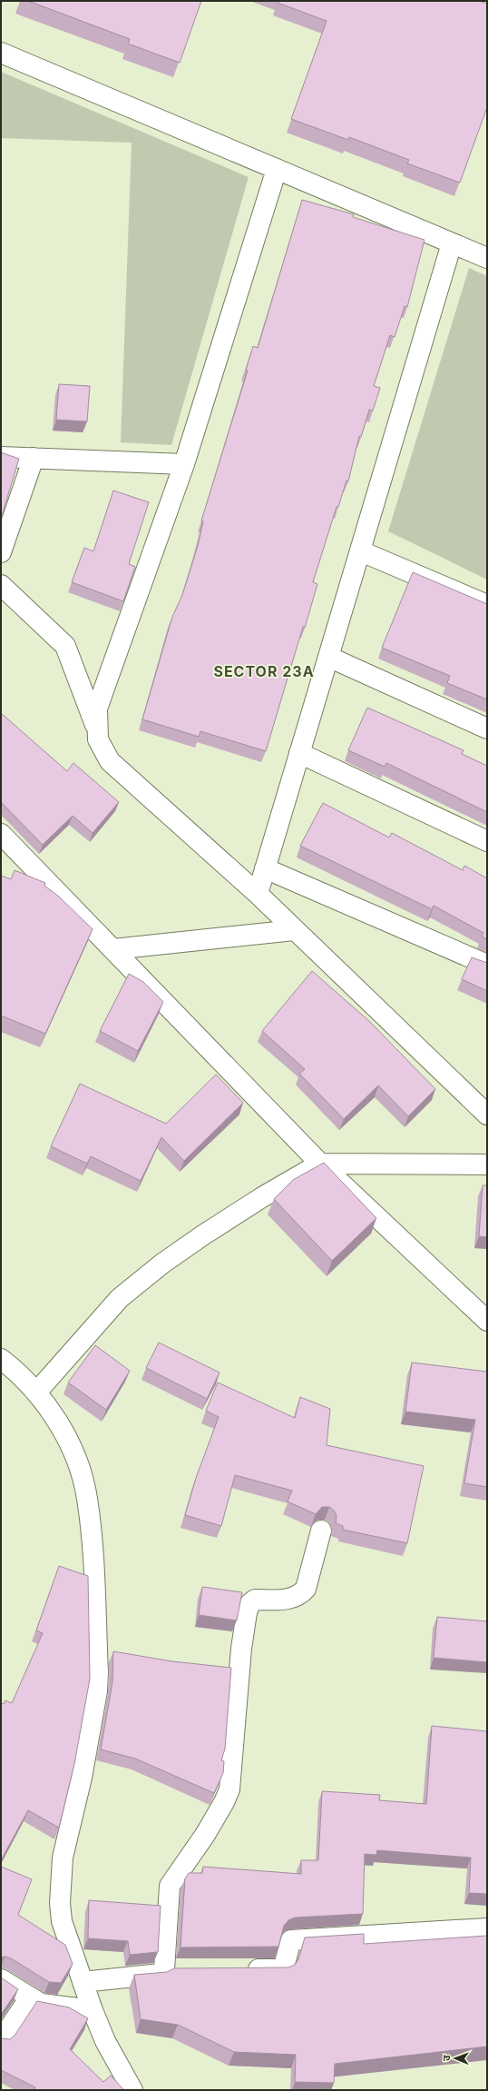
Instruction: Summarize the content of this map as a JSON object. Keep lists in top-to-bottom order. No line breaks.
{"districts":["SECTOR 23A"],"north":"left"}
